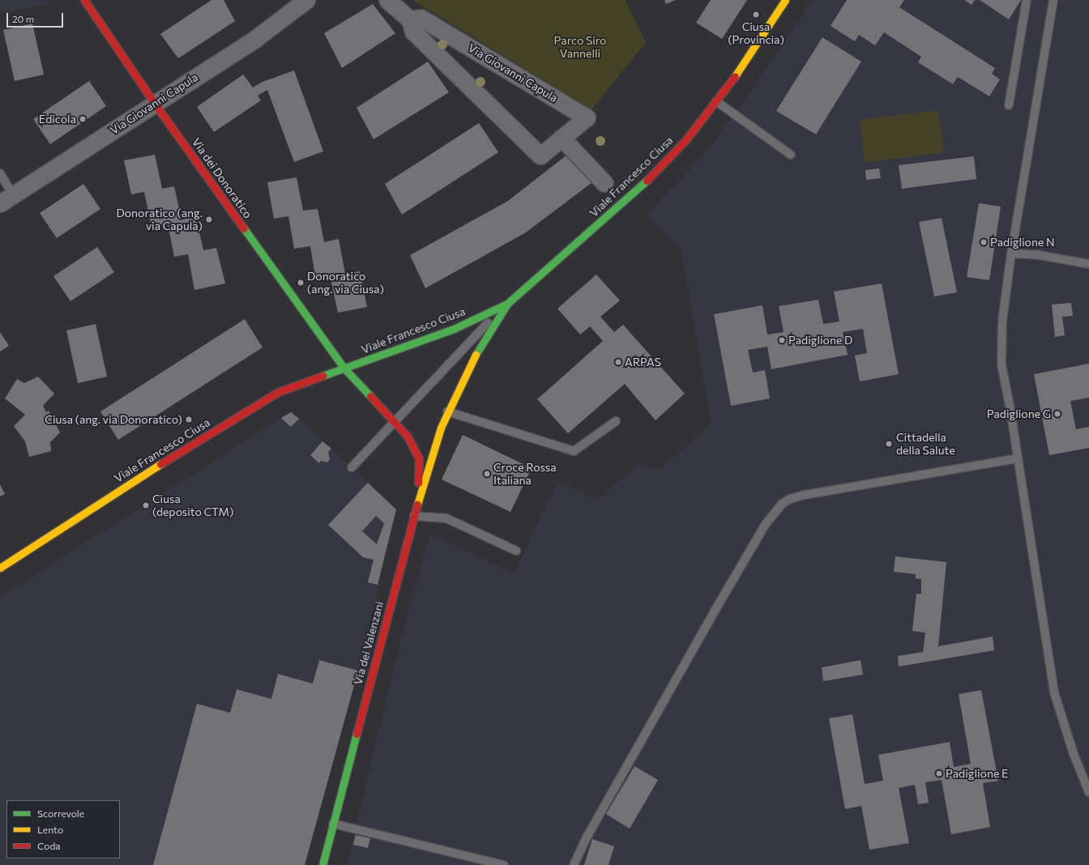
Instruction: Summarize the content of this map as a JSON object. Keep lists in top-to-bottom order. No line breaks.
{"streets":{"street":["Via Giovanni Capula","Viale Francesco Ciusa","Via dei Donoratico","Via dei Valenzani"]},"crossings":[["Via Giovanni Capula","Via dei Donoratico"],["Viale Francesco Ciusa","Via dei Donoratico"],["Viale Francesco Ciusa","Via dei Valenzani"]],"parks":["Parco Siro Vannelli"],"places":["Ciusa (Provincia)","Edicola","Donoratico (ang. via Capula)","Padiglione N","Donoratico (ang. via Ciusa)","Padiglione D","ARPAS","Padiglione G","Ciusa (ang. via Donoratico)","Cittadella della Salute","Croce Rossa Italiana","Ciusa (deposito CTM)","Padiglione E"],"legend":["Scorrevole","Lento","Coda"],"scale_bar":"20 m"}
